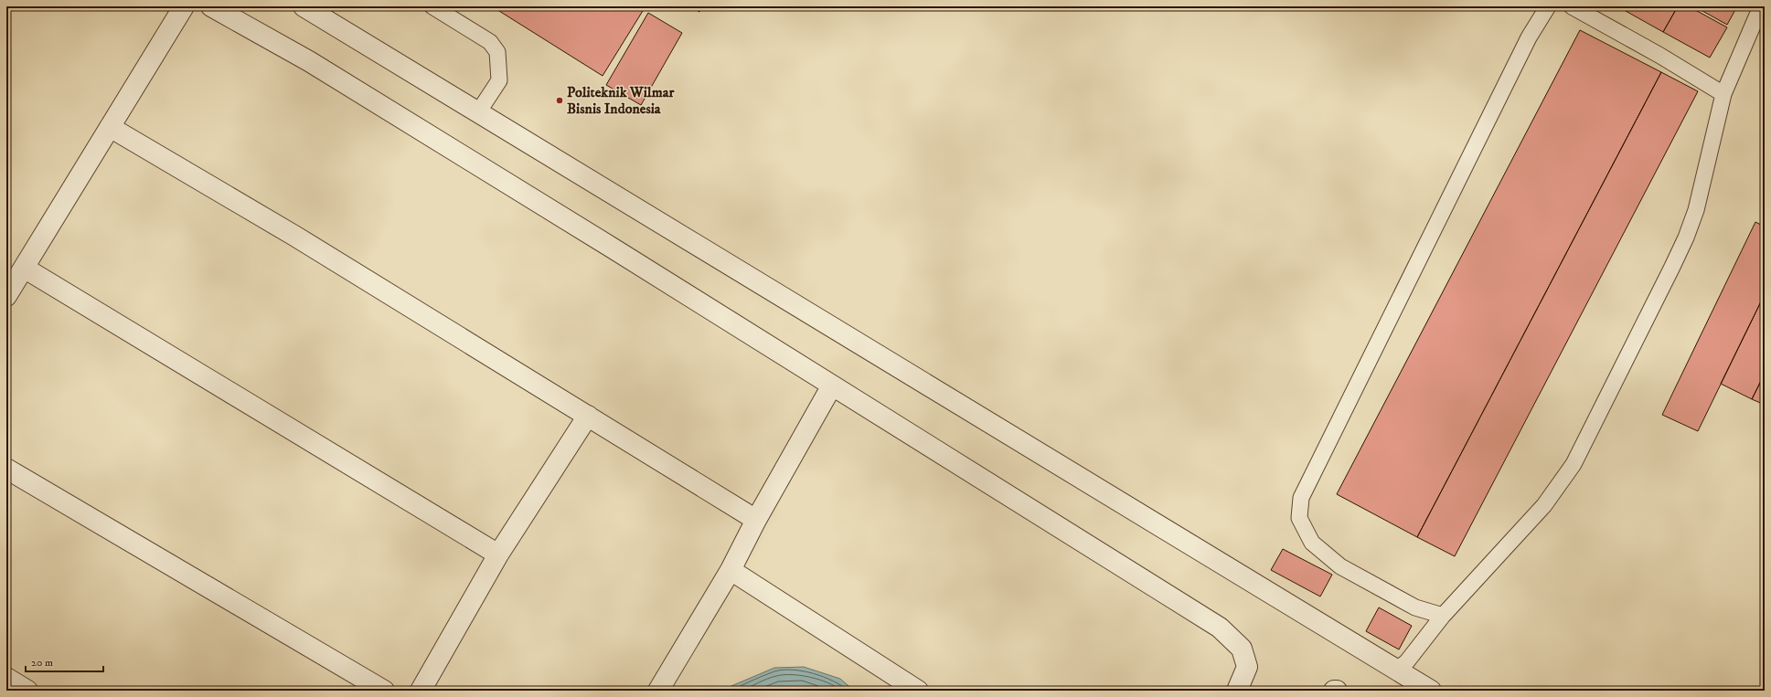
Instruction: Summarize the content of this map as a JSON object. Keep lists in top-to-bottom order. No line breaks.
{"places":["Politeknik Wilmar Bisnis Indonesia"],"scale_bar":"20 m"}
